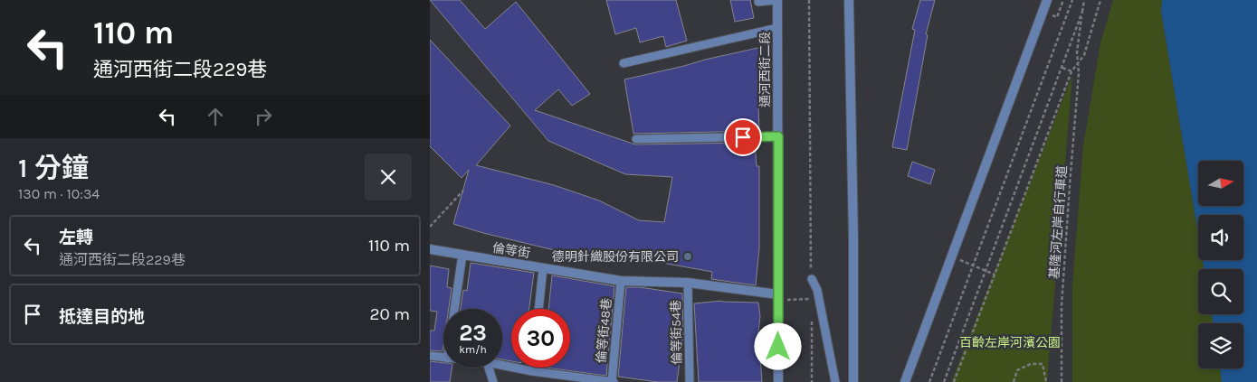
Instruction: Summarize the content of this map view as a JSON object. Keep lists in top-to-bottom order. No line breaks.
{"streets":{"street":["通河西街二段","倫等街"],"lane":["倫等街48巷","倫等街54巷"],"path":["基隆河左岸自行車道"]},"crossings":[["通河西街二段","倫等街"],["倫等街","倫等街48巷"],["倫等街","倫等街54巷"]],"parks":["百齡左岸河濱公園"],"places":["德明針織股份有限公司"],"north":"right","page":{"turn":["110 m","通河西街二段229巷"],"heading":["1 分鐘","130 m · 10:34"],"list":[{"name":"左轉","note":"通河西街二段229巷","value":"110 m"},{"name":"抵達目的地","value":"20 m"}],"speed":"23 km/h","limit":"30"}}
